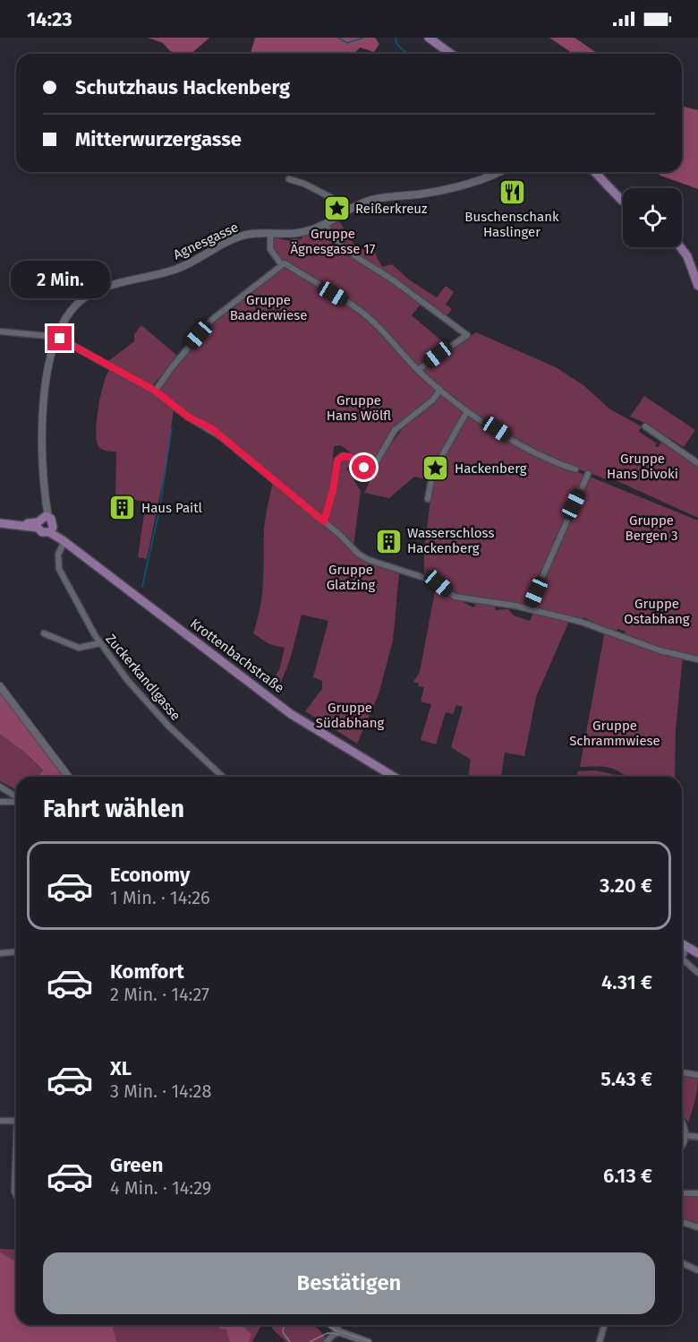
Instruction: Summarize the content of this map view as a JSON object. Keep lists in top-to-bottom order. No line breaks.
{"streets":{"main road":["Krottenbachstraße"],"street":["Agnesgasse","Zuckerkandlgasse"]},"crossings":[["Agnesgasse","Krottenbachstraße"],["Krottenbachstraße","Zuckerkandlgasse"]],"parks":["Gruppe Ägnesgasse 17","Gruppe Baaderwiese","Gruppe Hans Wölfl","Gruppe Hans Divoki","Gruppe Bergen 3","Gruppe Glatzing","Gruppe Ostabhang","Gruppe Südabhang","Gruppe Schrammwiese"],"places":{"restaurant":["Buschenschank Haslinger"],"place":["Reißerkreuz","Hackenberg"],"building":["Haus Paitl","Wasserschloss Hackenberg"]},"page":{"status":"14:23","banner":["Schutzhaus Hackenberg","Mitterwurzergasse"],"bubble":"2 Min.","heading":"Fahrt wählen","list":[{"name":"Economy","note":"1 Min. · 14:26","value":"3.20 €"},{"name":"Komfort","note":"2 Min. · 14:27","value":"4.31 €"},{"name":"XL","note":"3 Min. · 14:28","value":"5.43 €"},{"name":"Green","note":"4 Min. · 14:29","value":"6.13 €"}],"buttons":"Bestätigen"}}
